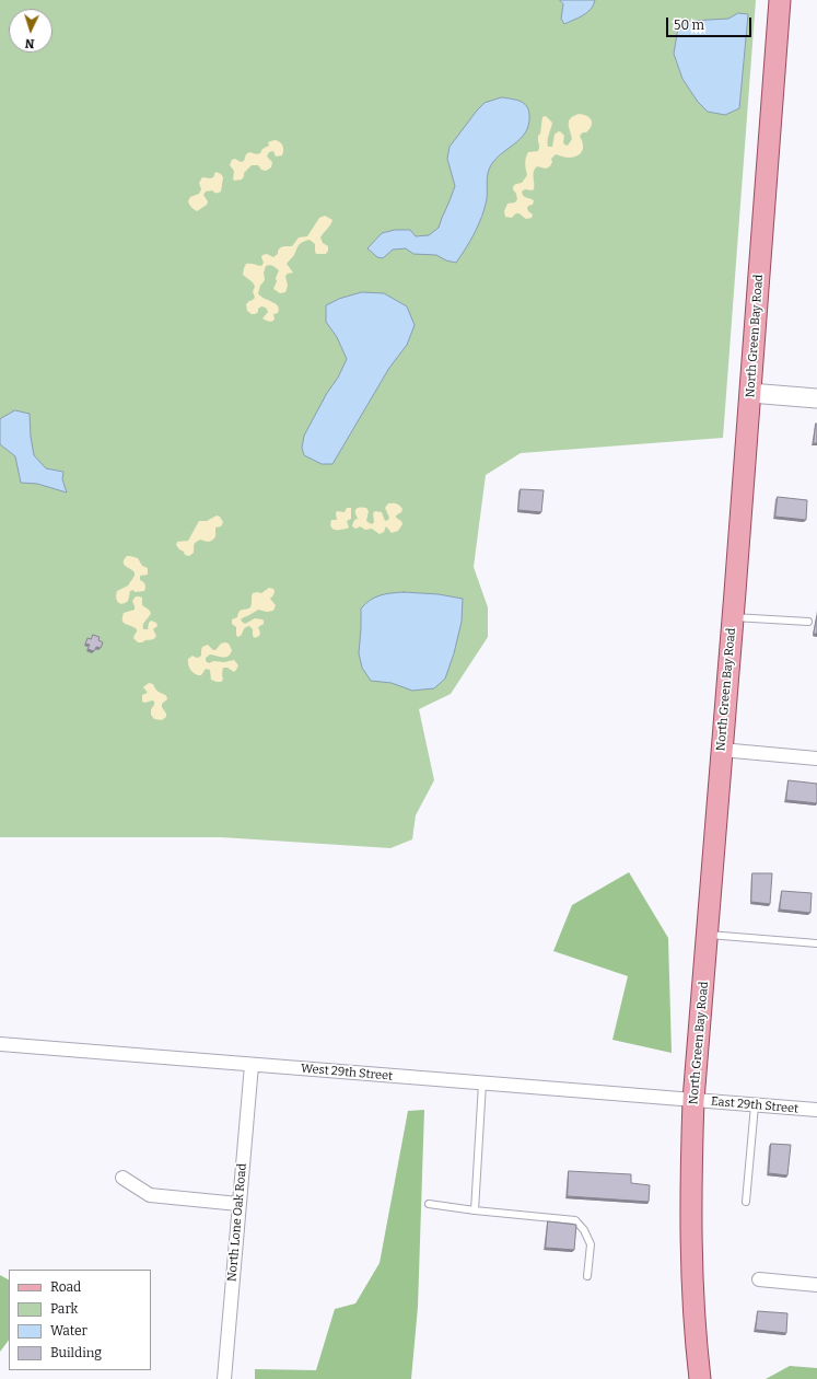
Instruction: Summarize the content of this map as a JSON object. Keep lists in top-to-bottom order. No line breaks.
{"streets":{"main road":["North Green Bay Road"],"street":["West 29th Street","East 29th Street","North Lone Oak Road"]},"crossings":[["North Green Bay Road","West 29th Street"],["North Green Bay Road","East 29th Street"],["West 29th Street","East 29th Street"],["West 29th Street","North Lone Oak Road"]],"legend":["Road","Park","Water","Building"],"scale_bar":"50 m","north":"bottom"}
